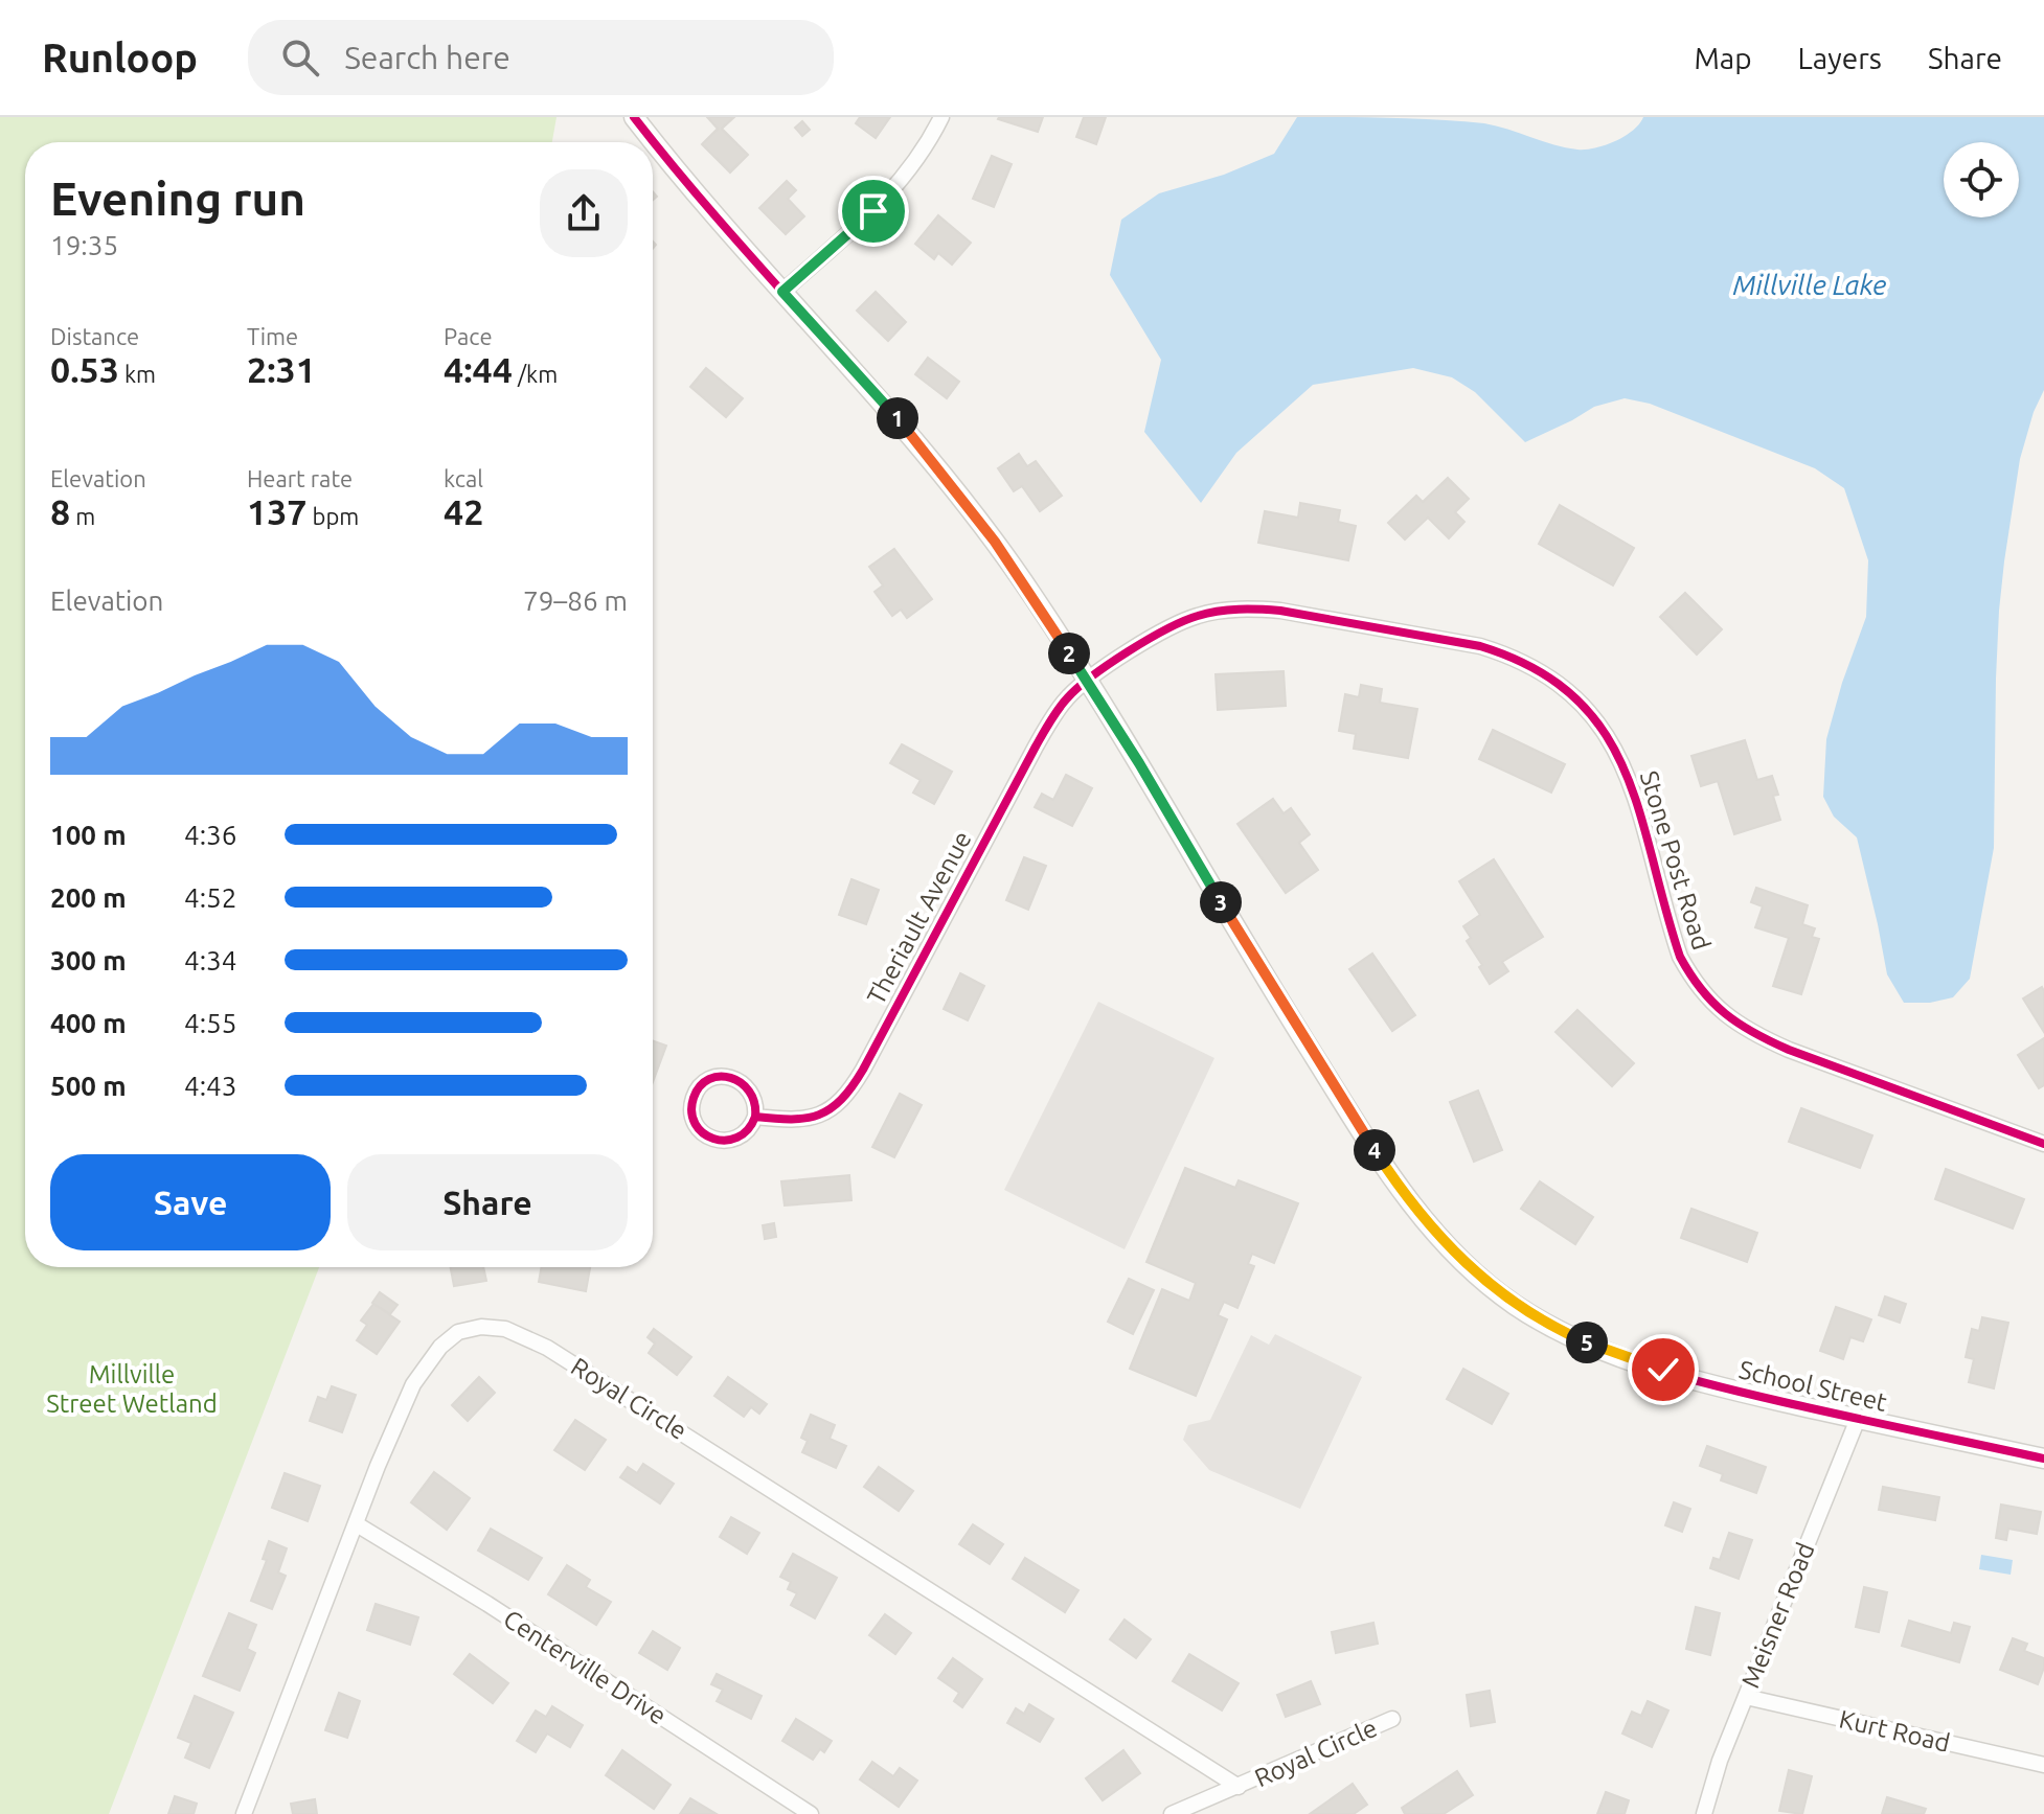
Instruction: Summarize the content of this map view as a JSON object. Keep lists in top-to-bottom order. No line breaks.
{"streets":{"street":["Stone Post Road","Theriault Avenue","School Street","Royal Circle","Meisner Road","Centerville Drive","Kurt Road"]},"crossings":[["Stone Post Road","Theriault Avenue"],["Stone Post Road","School Street"],["Theriault Avenue","School Street"],["School Street","Meisner Road"],["Royal Circle","Centerville Drive"],["Meisner Road","Kurt Road"]],"water":["Millville Lake"],"parks":["Millville Street Wetland"],"page":{"header":"Runloop","search":"Search here","nav":["Map","Layers","Share"],"heading":["Evening run","19:35"],"stats":[["Distance","0.53 km"],["Time","2:31"],["Pace","4:44 /km"],["Elevation","8 m"],["Heart rate","137 bpm"],["kcal","42"]],"pins":["1","2","3","4","5"],"chart":["Elevation","79–86 m"],"list":[{"name":"100 m","note":"4:36"},{"name":"200 m","note":"4:52"},{"name":"300 m","note":"4:34"},{"name":"400 m","note":"4:55"},{"name":"500 m","note":"4:43"}],"buttons":["Save","Share"]}}
